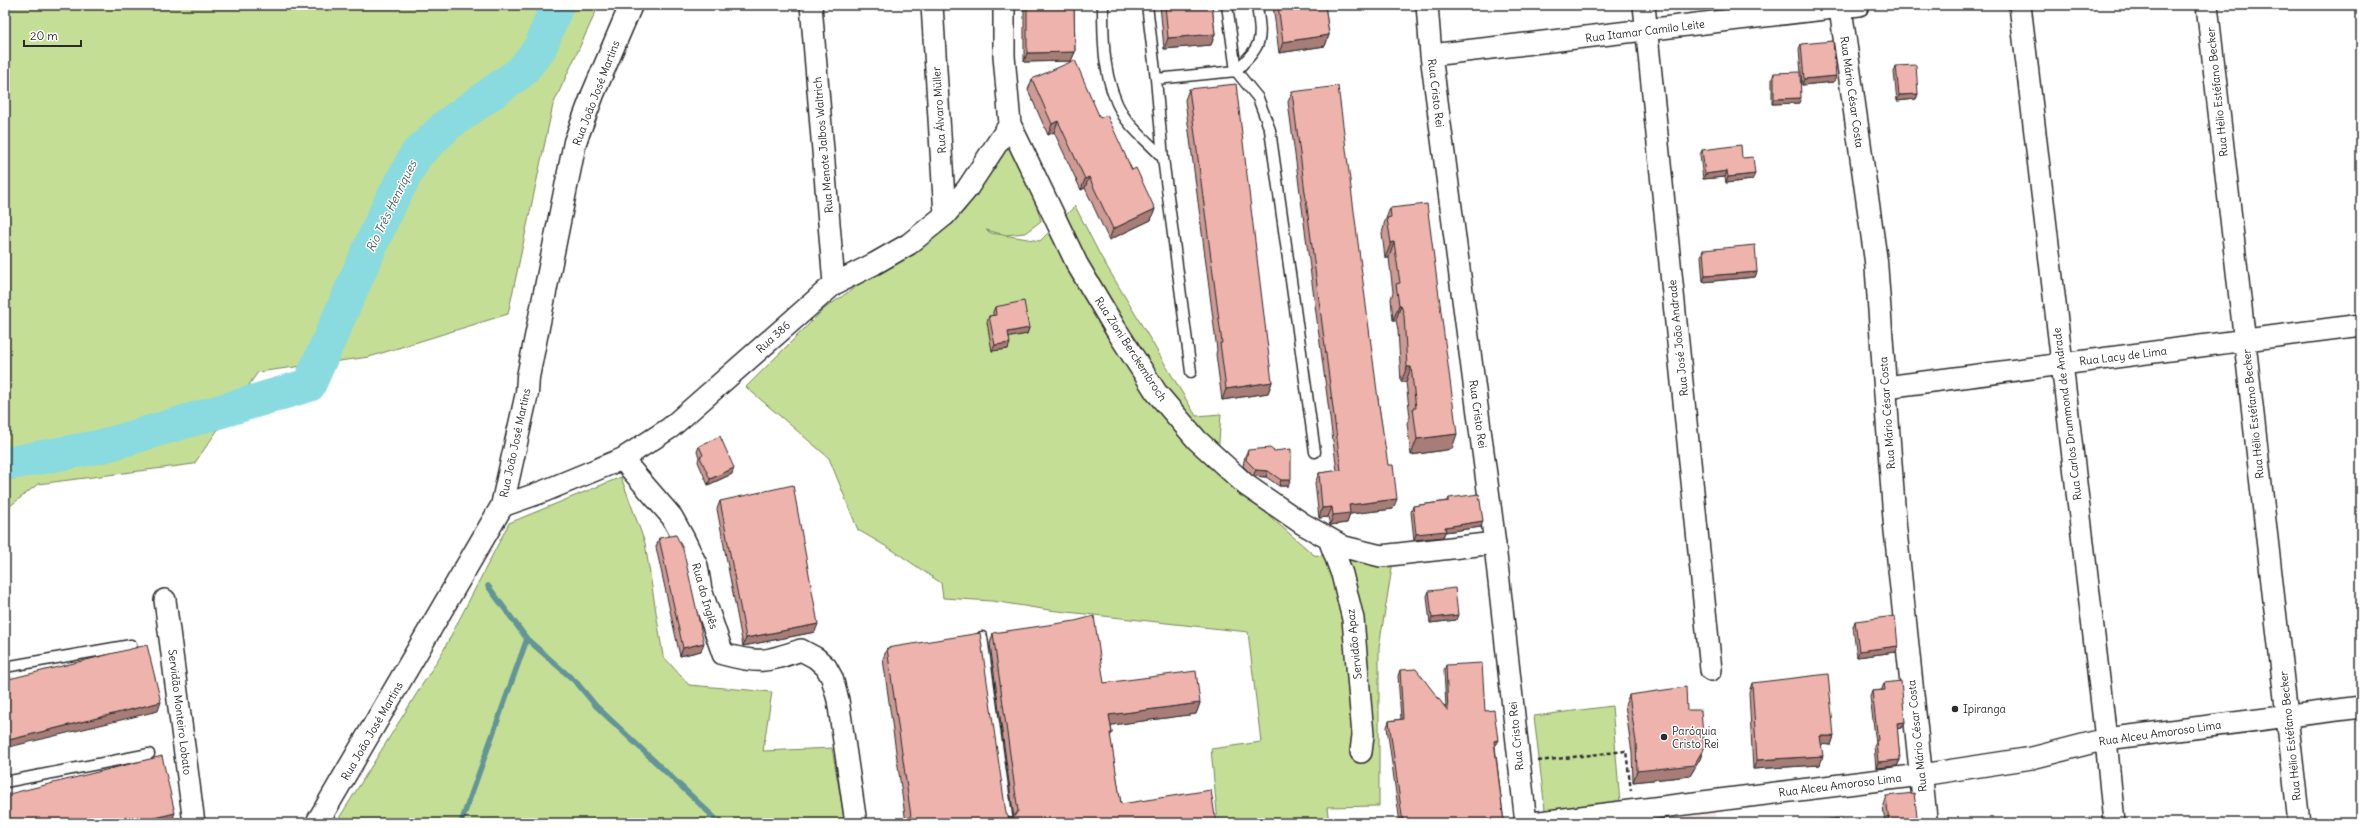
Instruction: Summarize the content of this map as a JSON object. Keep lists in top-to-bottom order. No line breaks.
{"streets":{"main road":["Rua Mário César Costa","Rua João José Martins"],"street":["Rua Itamar Camilo Leite","Rua Hélio Estéfano Becker","Rua Cristo Rei","Rua Álvaro Müller","Rua Menote Jalbos Waltrich","Rua 386","Rua José João Andrade","Rua Zioni Berckembroch","Rua Lacy de Lima","Rua Carlos Drummond de Andrade","Rua do Inglês","Servidão Apaz","Servidão Monteiro Lobato","Rua Alceu Amoroso Lima"]},"crossings":[["Rua Itamar Camilo Leite","Rua Mário César Costa"],["Rua Itamar Camilo Leite","Rua Cristo Rei"],["Rua Itamar Camilo Leite","Rua José João Andrade"],["Rua Mário César Costa","Rua Lacy de Lima"],["Rua Mário César Costa","Rua Alceu Amoroso Lima"],["Rua Hélio Estéfano Becker","Rua Lacy de Lima"],["Rua Hélio Estéfano Becker","Rua Alceu Amoroso Lima"],["Rua João José Martins","Rua 386"],["Rua Cristo Rei","Rua Zioni Berckembroch"],["Rua Álvaro Müller","Rua 386"],["Rua Menote Jalbos Waltrich","Rua 386"],["Rua 386","Rua Zioni Berckembroch"],["Rua 386","Rua do Inglês"],["Rua Zioni Berckembroch","Servidão Apaz"],["Rua Lacy de Lima","Rua Carlos Drummond de Andrade"],["Rua Carlos Drummond de Andrade","Rua Alceu Amoroso Lima"]],"water":["Rio Três Henriques"],"places":["Ipiranga","Paróquia Cristo Rei"],"scale_bar":"20 m"}
